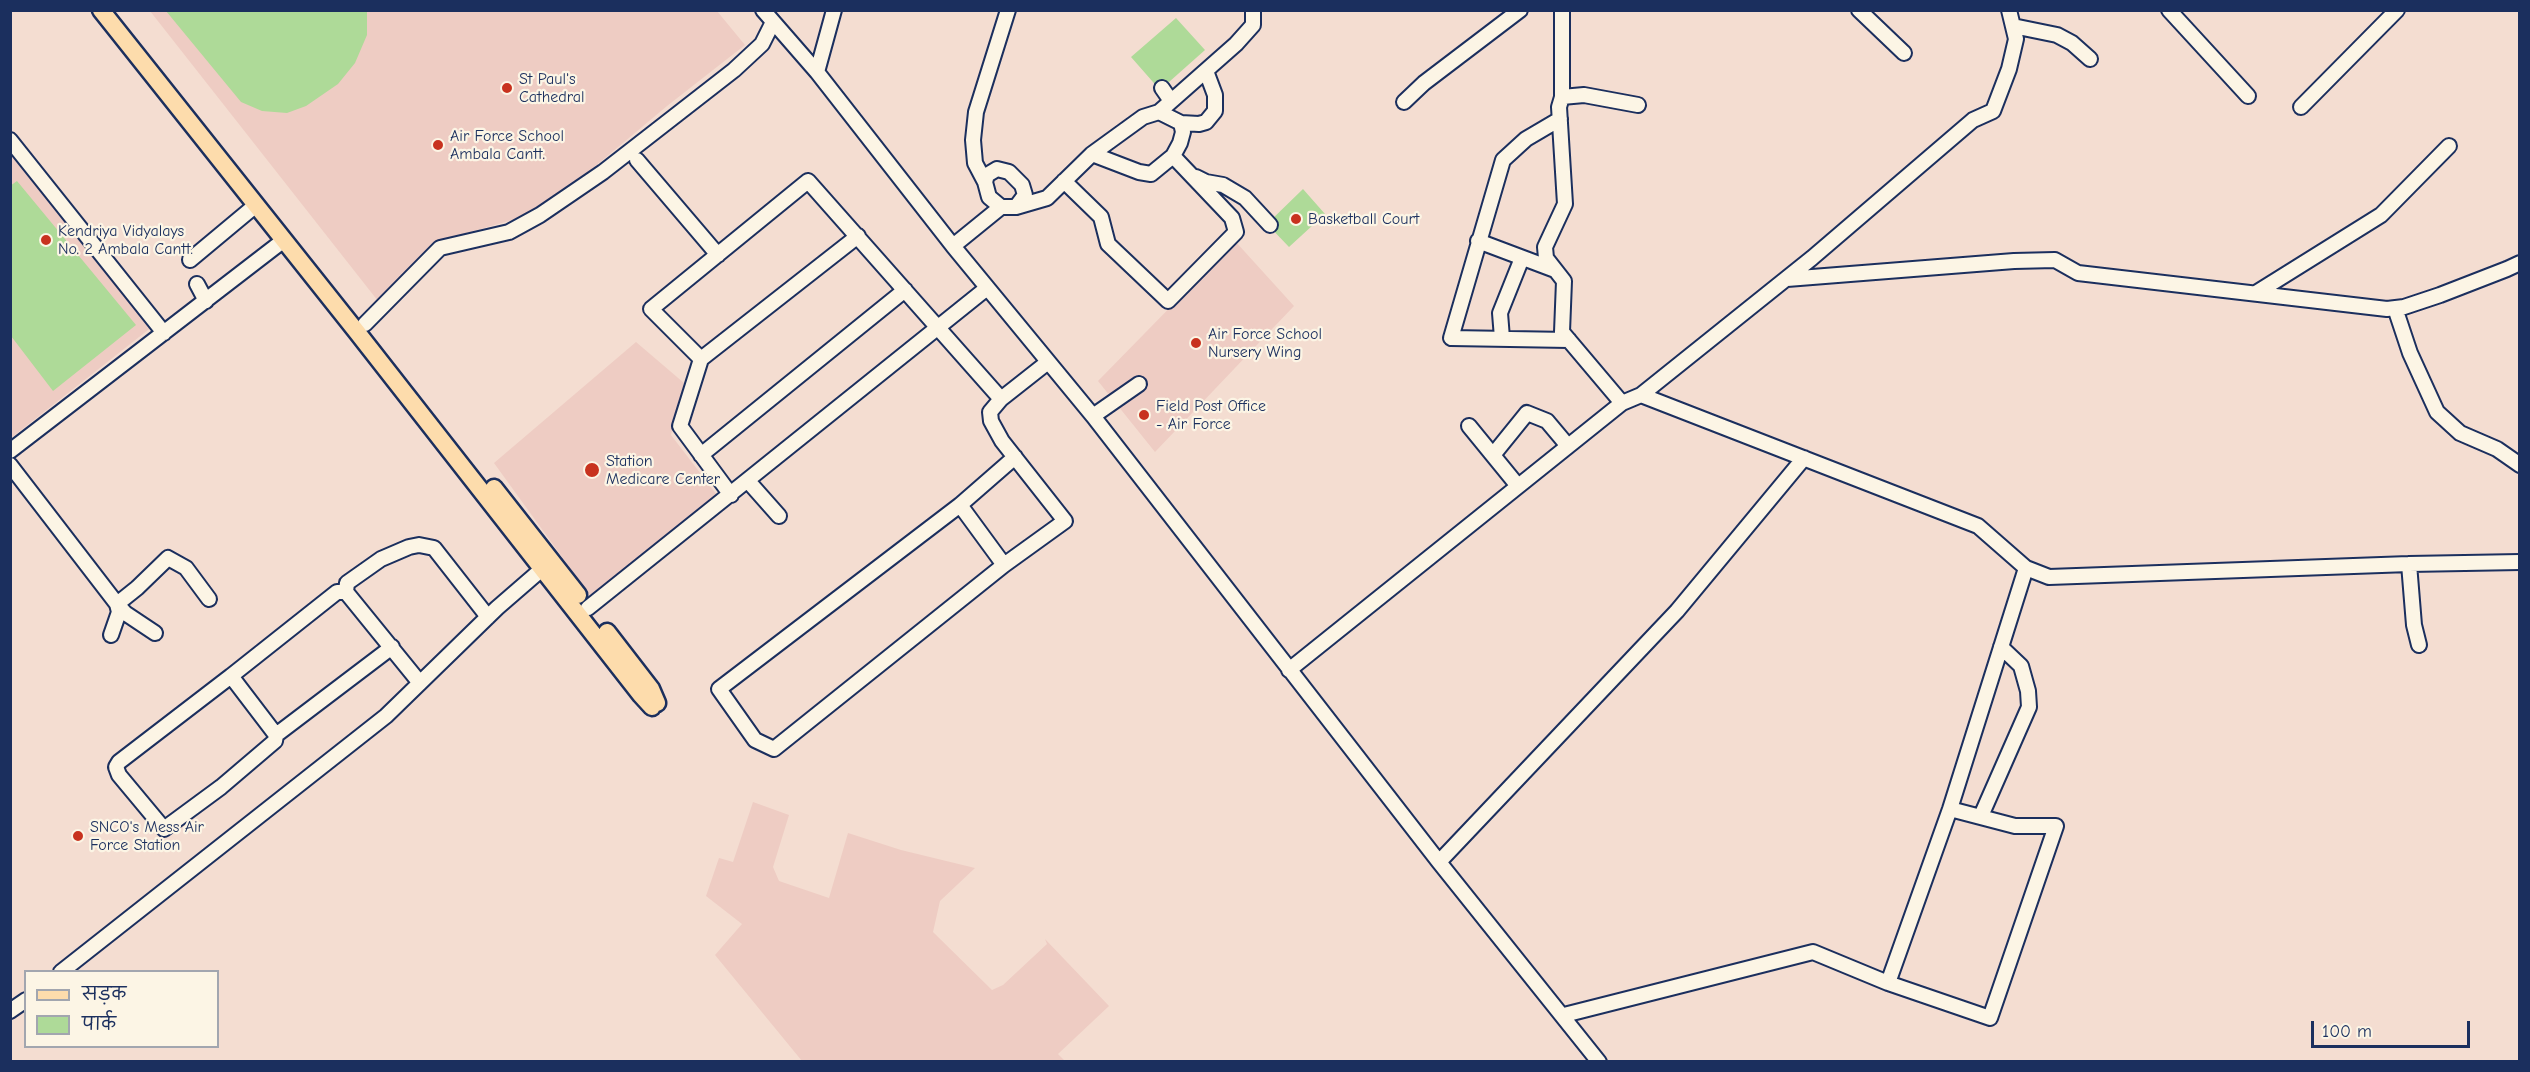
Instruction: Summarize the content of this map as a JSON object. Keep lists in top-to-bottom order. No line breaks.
{"places":["St Paul's Cathedral","Air Force School Ambala Cantt.","Basketball Court","Kendriya Vidyalays No. 2 Ambala Cantt.","Air Force School Nursery Wing","Field Post Office - Air Force","Station Medicare Center","SNCO's Mess Air Force Station"],"legend":["सड़क","पार्क"],"scale_bar":"100 m"}
